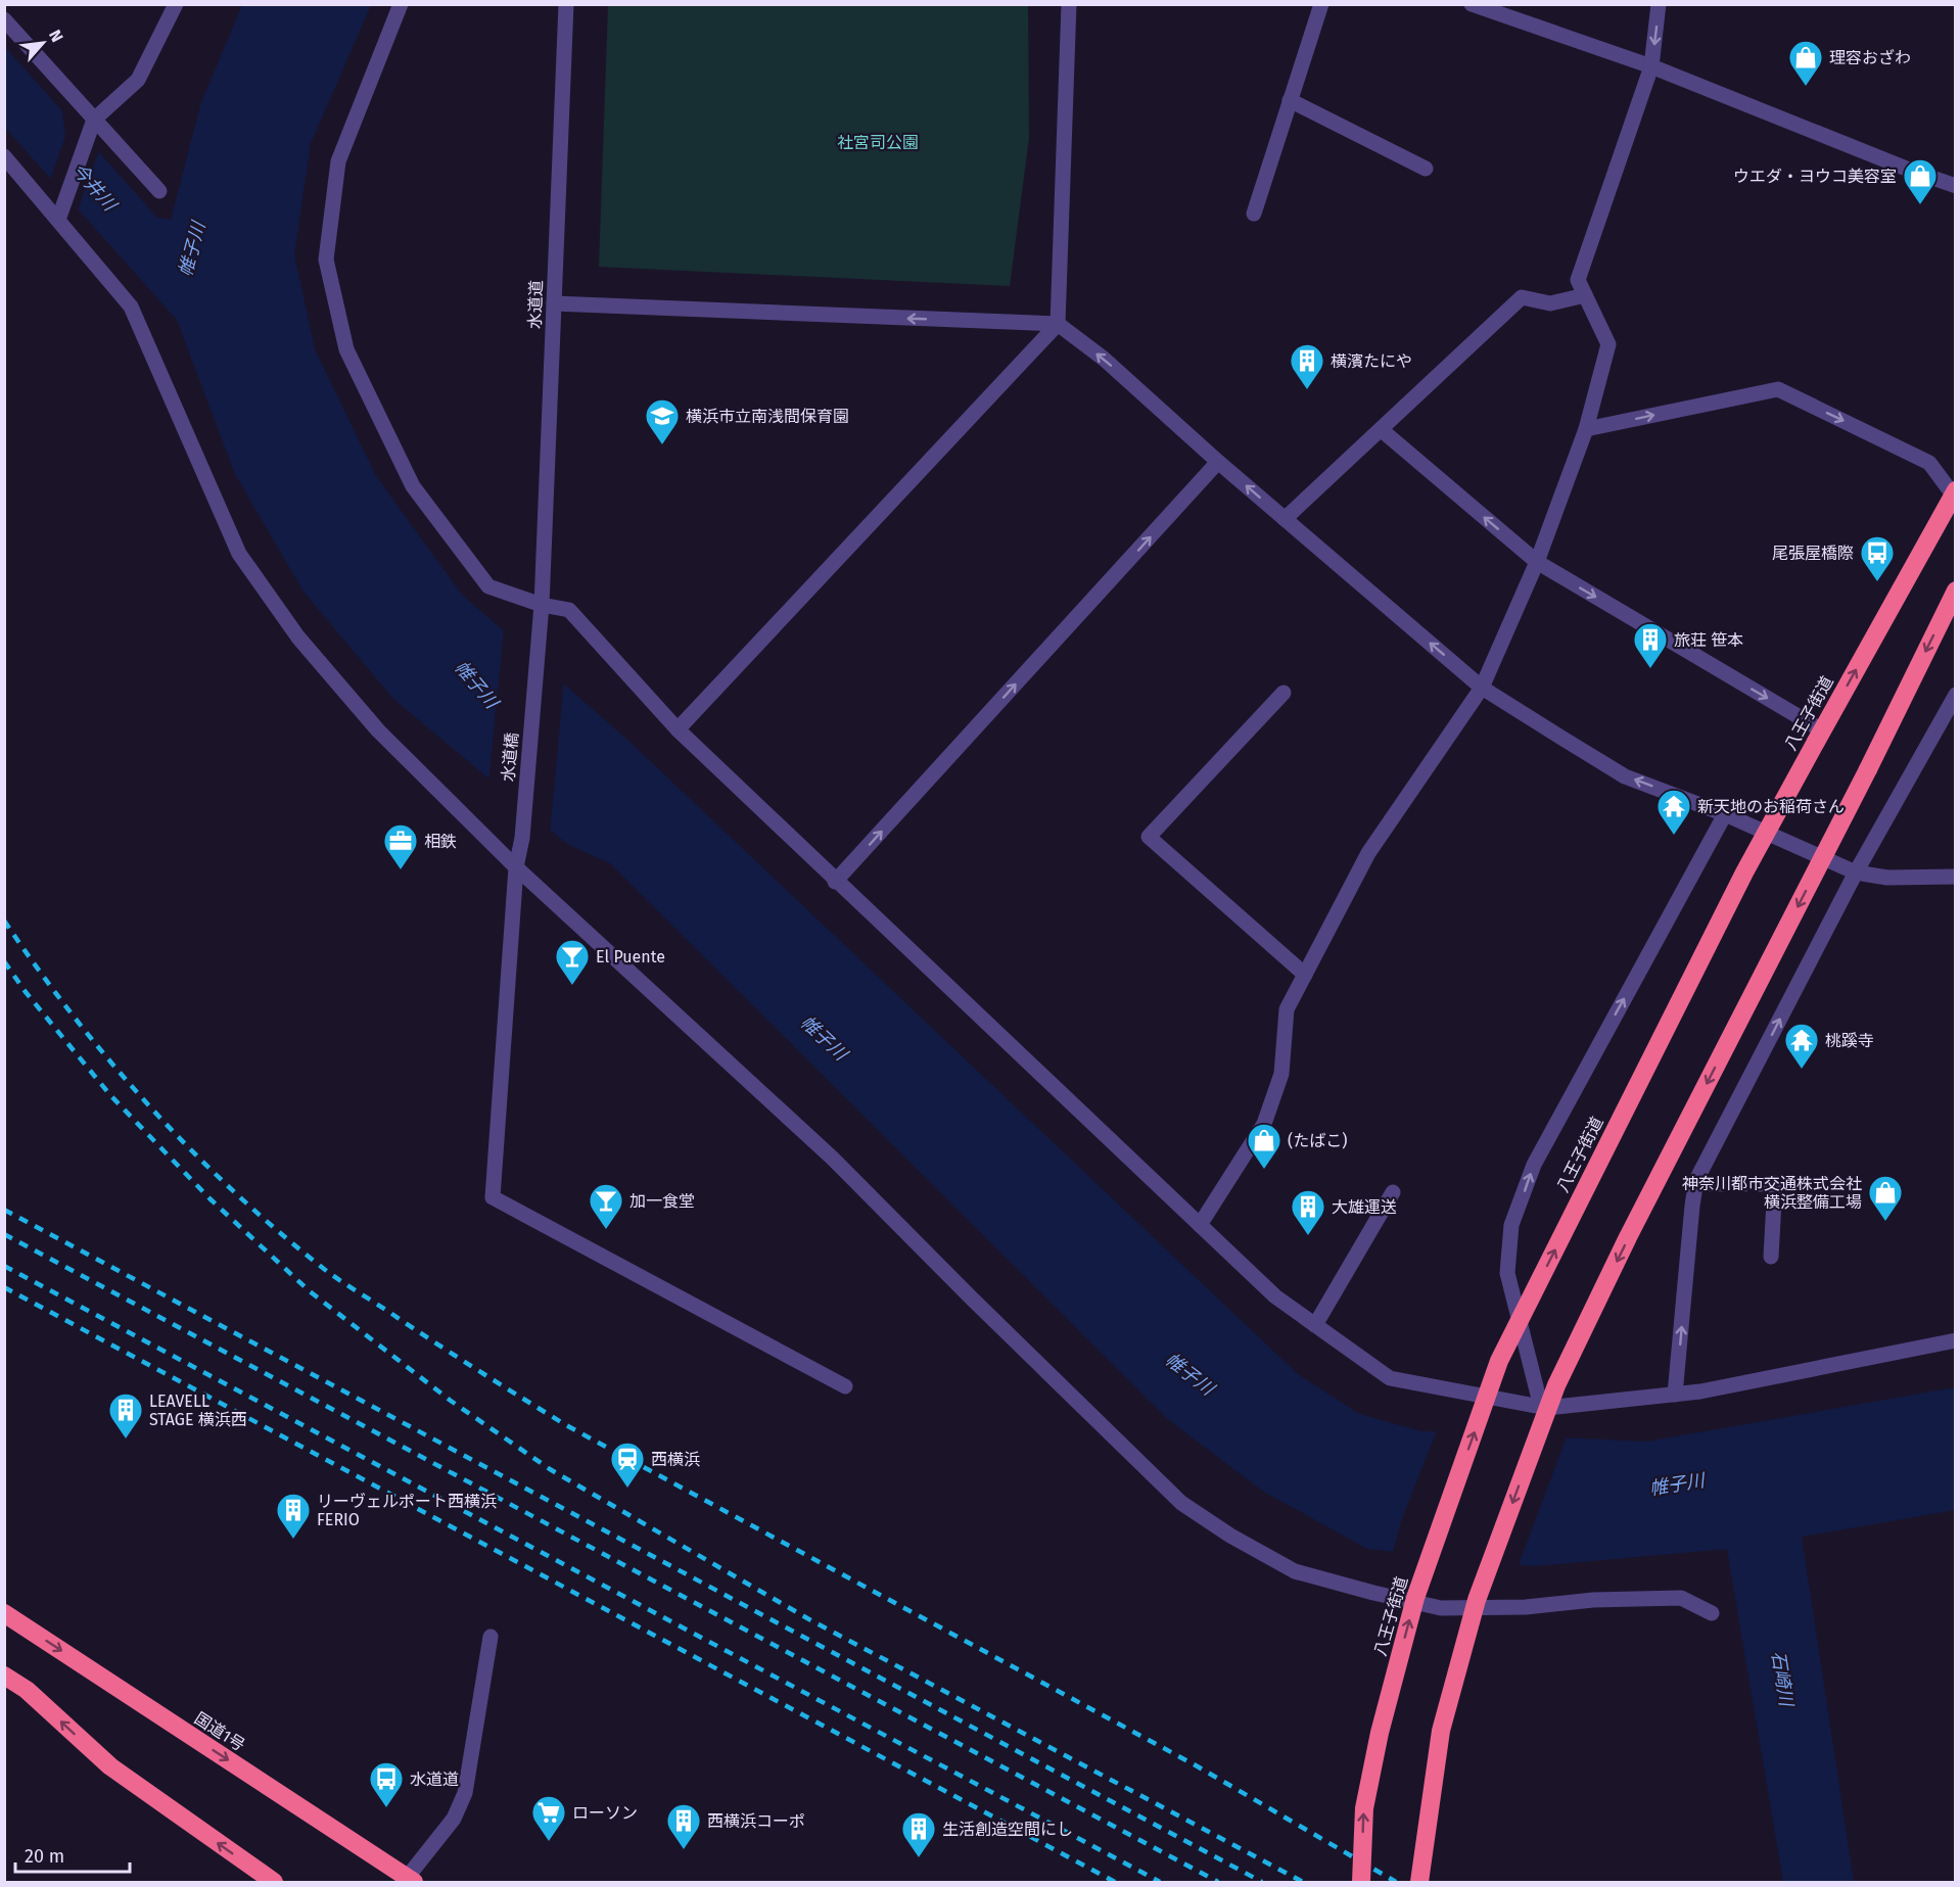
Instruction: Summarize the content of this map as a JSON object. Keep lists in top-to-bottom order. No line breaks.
{"streets":{"highway":["八王子街道","国道1号"],"street":["水道道","水道橋"]},"crossings":[["水道道","水道橋"]],"water":["今井川","帷子川","石崎川"],"parks":["社宮司公園"],"places":{"shop":["理容おざわ","ウエダ・ヨウコ美容室","(たばこ)","神奈川都市交通株式会社 横浜整備工場"],"building":["横濱たにや","旅荘 笹本","大雄運送","LEAVELL STAGE 横浜西","リーヴェルポート西横浜 FERIO","西横浜コーポ","生活創造空間にし"],"school or university":["横浜市立南浅間保育園"],"bus stop":["尾張屋橋際","水道道"],"temple":["新天地のお稲荷さん","桃蹊寺"],"office":["相鉄"],"bar":["El Puente","加一食堂"],"station":["西横浜"],"supermarket":["ローソン"]},"scale_bar":"20 m","north":"top right"}
